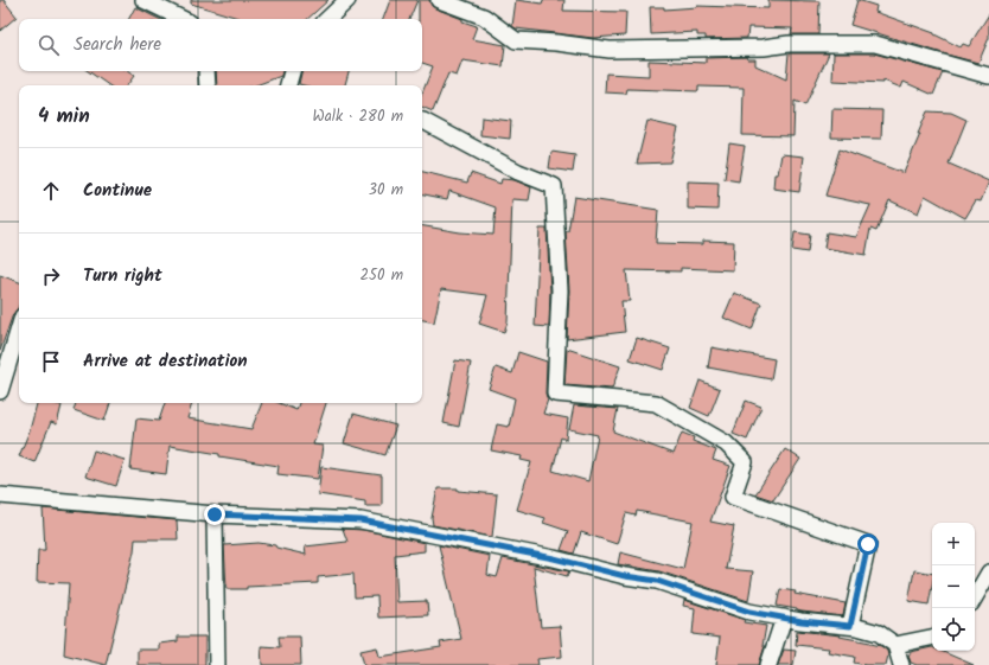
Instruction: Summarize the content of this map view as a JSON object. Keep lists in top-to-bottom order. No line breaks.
{"page":{"search":"Search here","heading":["4 min","Walk · 280 m"],"list":[["Continue","30 m"],["Turn right","250 m"],"Arrive at destination"],"map_buttons":["+","−"]}}
